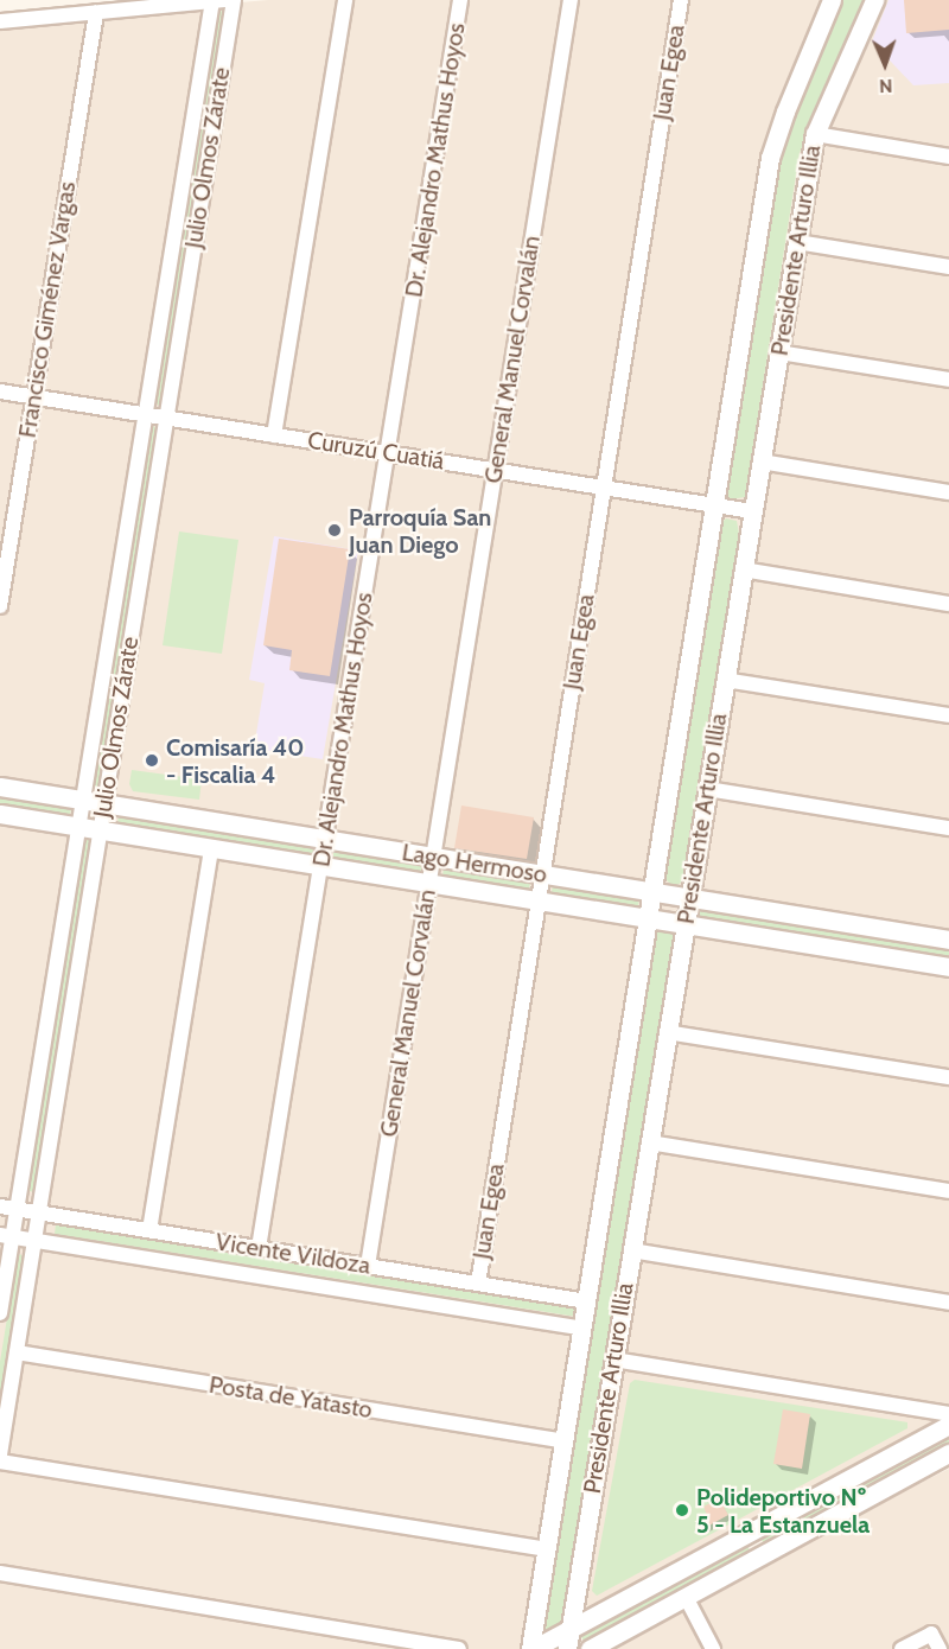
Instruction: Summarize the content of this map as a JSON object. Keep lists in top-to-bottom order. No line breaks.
{"streets":{"street":["Juan Egea","Julio Olmos Zárate","Dr. Alejandro Mathus Hoyos","Presidente Arturo Illia","Francisco Giménez Vargas","General Manuel Corvalán","Curuzú Cuatiá","Lago Hermoso","Vicente Vildoza","Posta de Yatasto"]},"crossings":[["Juan Egea","Curuzú Cuatiá"],["Juan Egea","Lago Hermoso"],["Juan Egea","Vicente Vildoza"],["Julio Olmos Zárate","Curuzú Cuatiá"],["Julio Olmos Zárate","Lago Hermoso"],["Julio Olmos Zárate","Vicente Vildoza"],["Julio Olmos Zárate","Posta de Yatasto"],["Dr. Alejandro Mathus Hoyos","Curuzú Cuatiá"],["Dr. Alejandro Mathus Hoyos","Lago Hermoso"],["Dr. Alejandro Mathus Hoyos","Vicente Vildoza"],["Presidente Arturo Illia","Curuzú Cuatiá"],["Presidente Arturo Illia","Lago Hermoso"],["Presidente Arturo Illia","Vicente Vildoza"],["Presidente Arturo Illia","Posta de Yatasto"],["Francisco Giménez Vargas","Curuzú Cuatiá"],["General Manuel Corvalán","Curuzú Cuatiá"],["General Manuel Corvalán","Lago Hermoso"],["General Manuel Corvalán","Vicente Vildoza"]],"places":["Parroquía San Juan Diego","Comisaría 40 - Fiscalia 4","Polideportivo Nº 5 - La Estanzuela"],"north":"bottom"}
